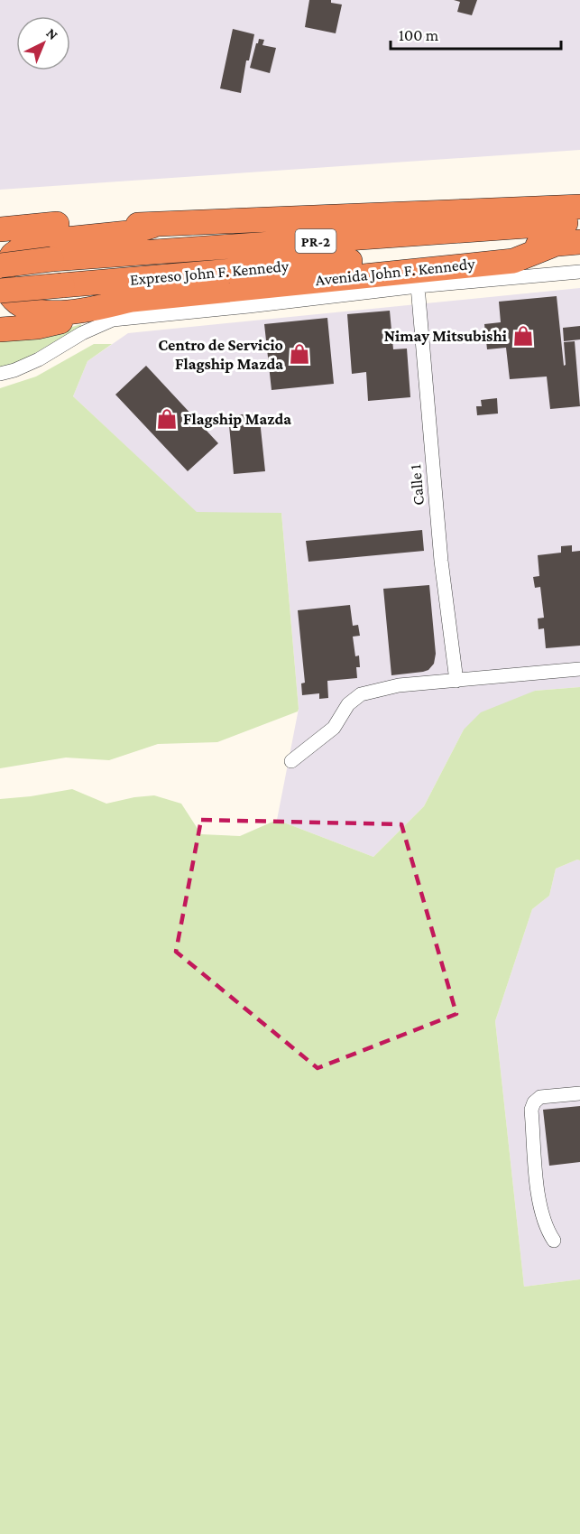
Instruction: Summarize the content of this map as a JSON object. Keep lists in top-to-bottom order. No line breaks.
{"streets":{"highway":["PR-2","Expreso John F. Kennedy"],"street":["Avenida John F. Kennedy","Calle 1"]},"crossings":[["Avenida John F. Kennedy","Calle 1"]],"places":{"shop":["Nimay Mitsubishi","Centro de Servicio Flagship Mazda","Flagship Mazda"]},"scale_bar":"100 m","north":"top right"}
